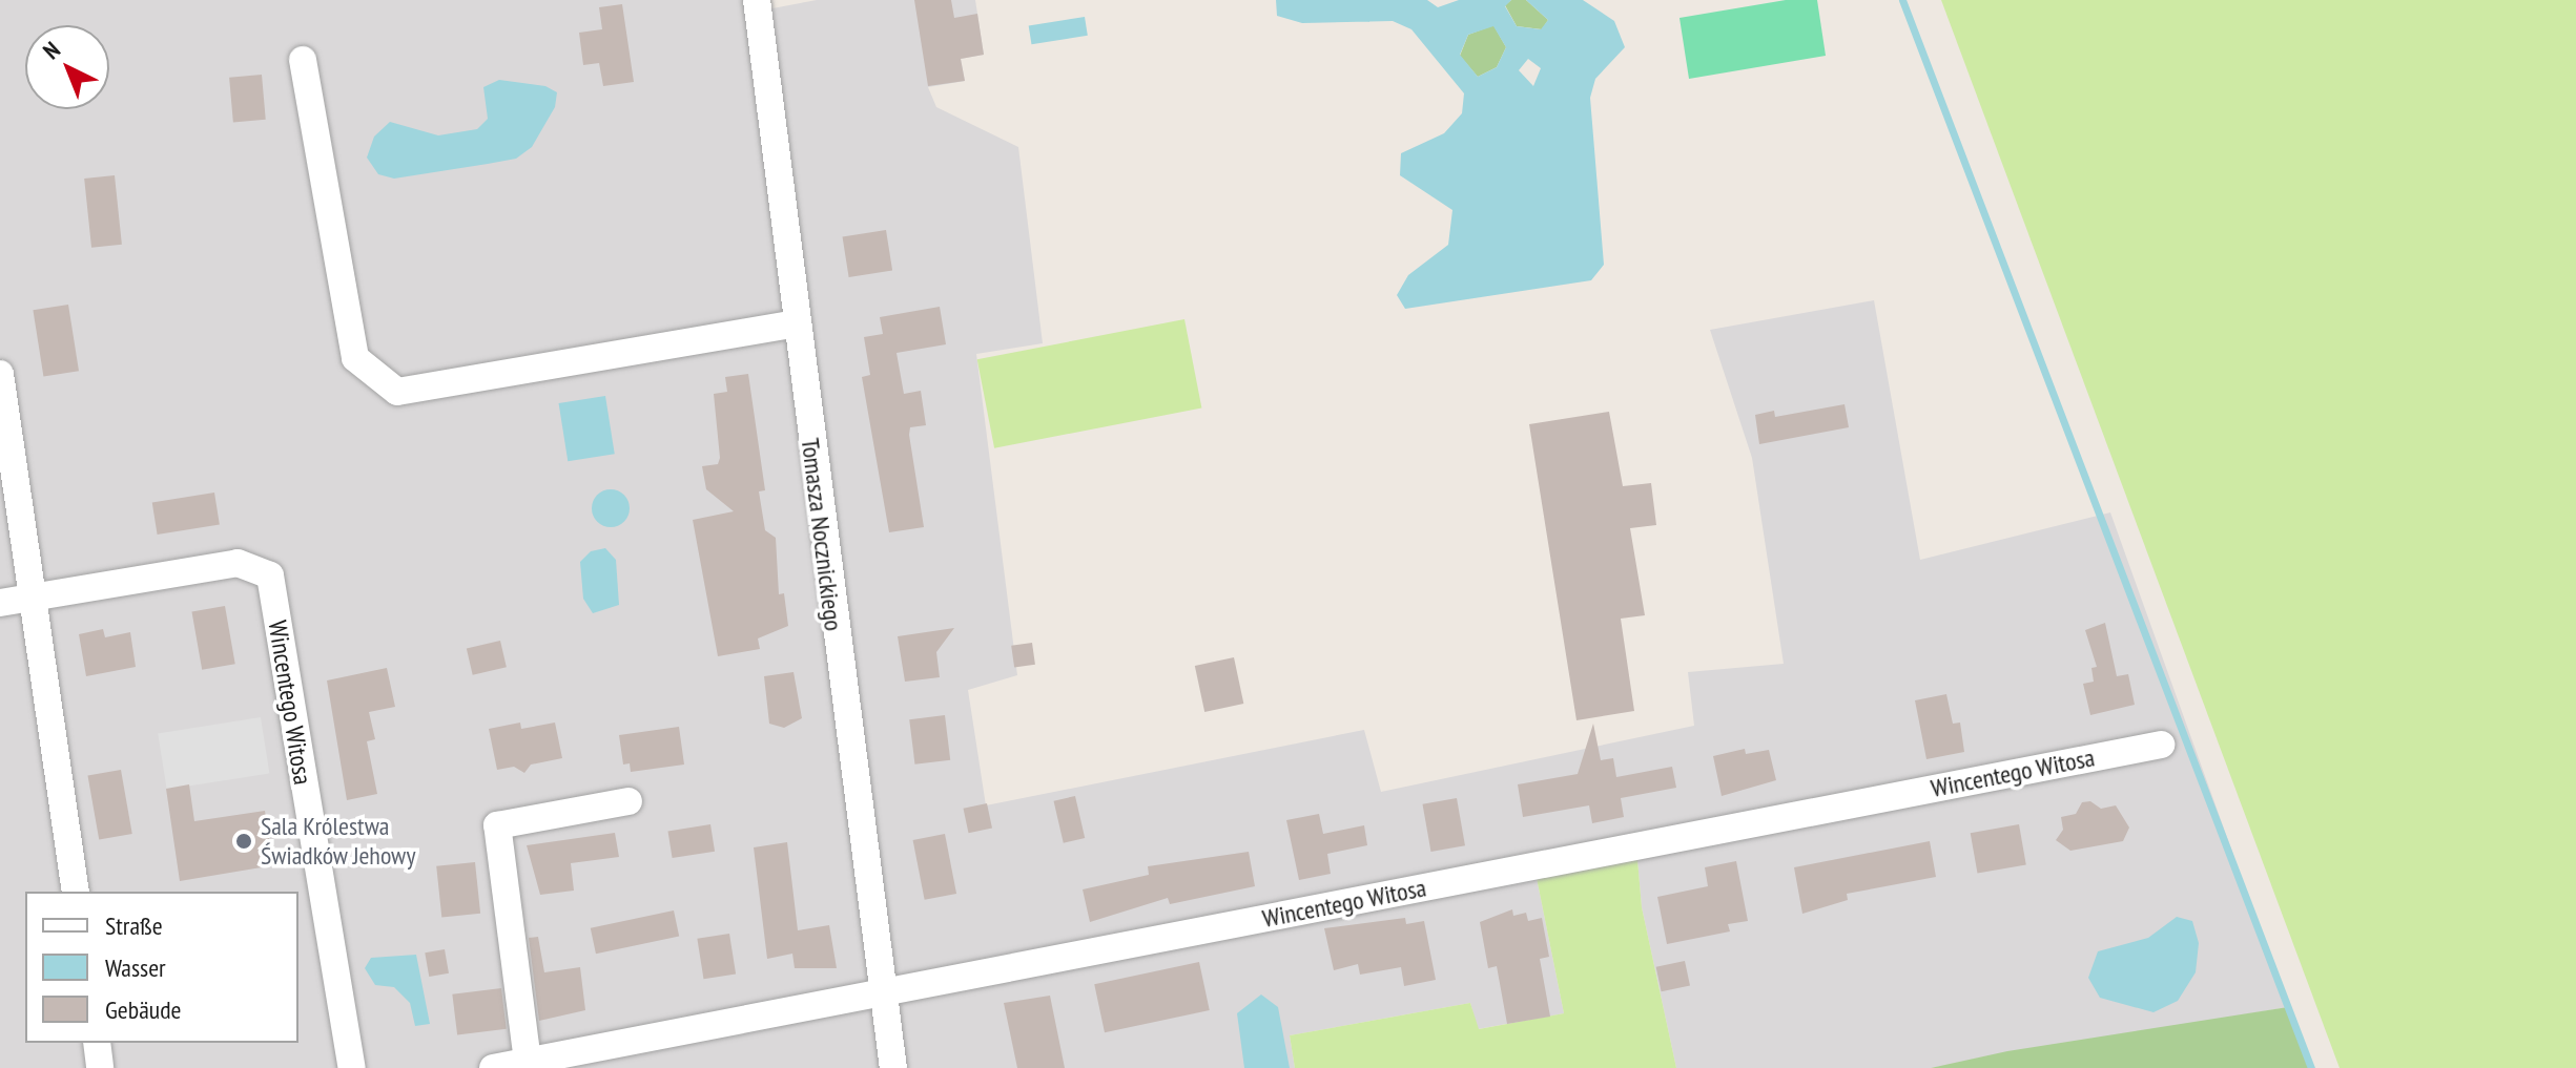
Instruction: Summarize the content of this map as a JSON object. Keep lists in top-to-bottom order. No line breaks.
{"streets":{"street":["Tomasza Nocznickiego","Wincentego Witosa"]},"crossings":[["Tomasza Nocznickiego","Wincentego Witosa"]],"places":["Sala Królestwa Świadków Jehowy"],"legend":["Straße","Wasser","Gebäude"],"north":"top left"}
